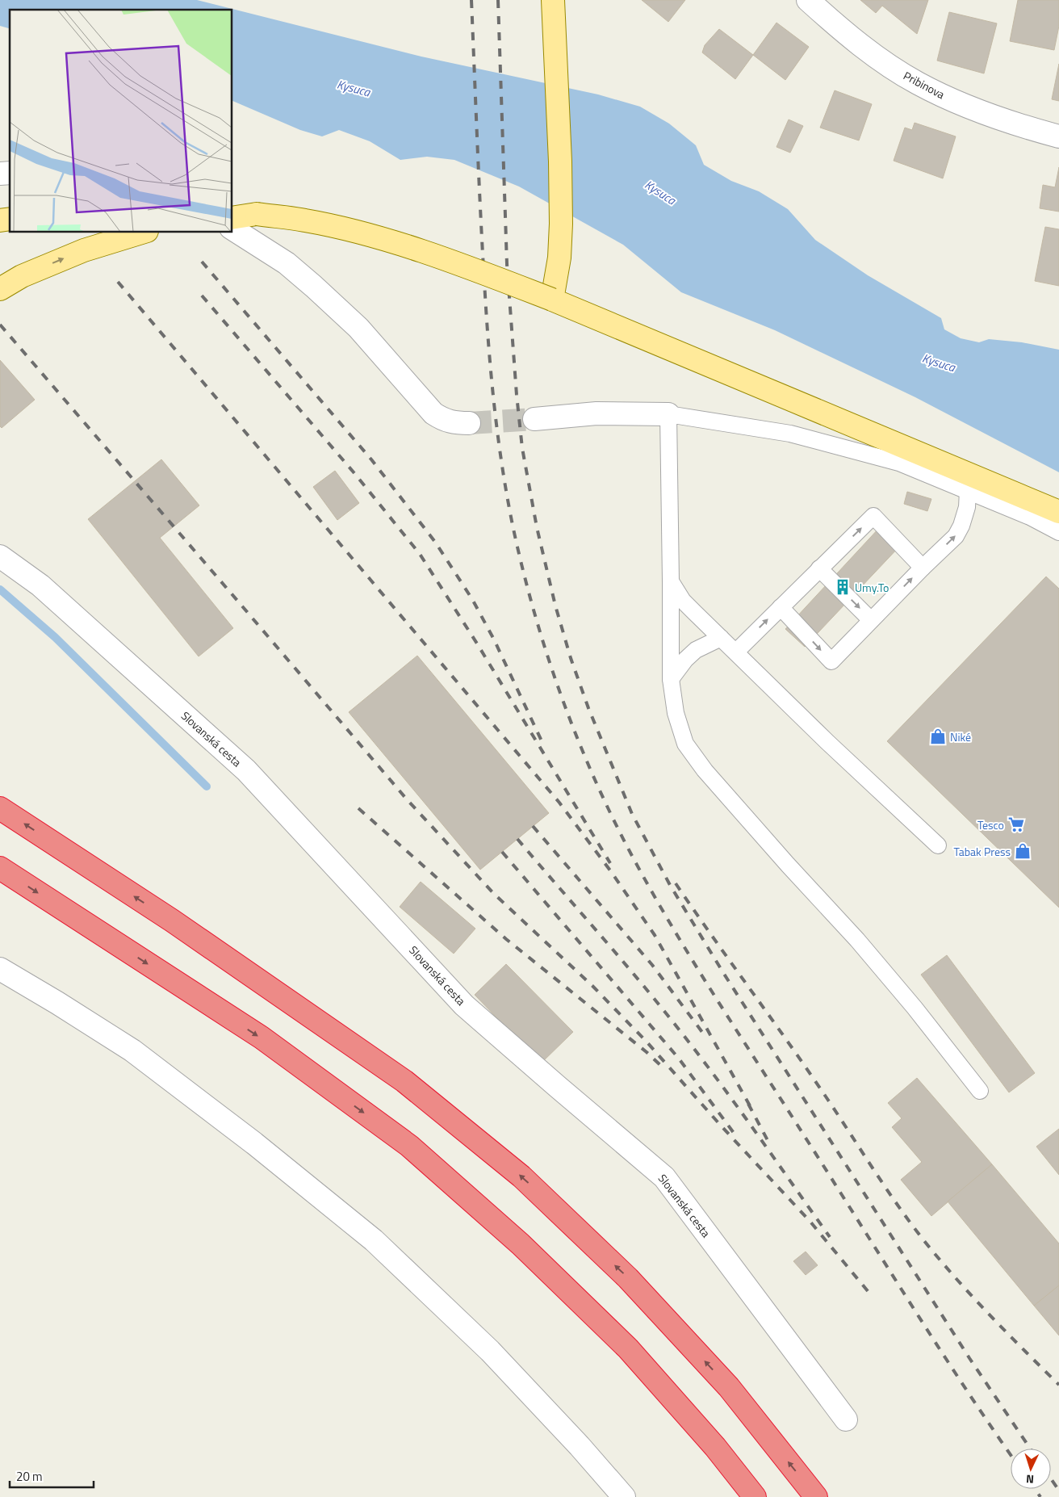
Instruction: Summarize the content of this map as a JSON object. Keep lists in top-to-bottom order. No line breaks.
{"streets":{"street":["Pribinova","Slovanská cesta"]},"water":["Kysuca"],"places":{"building":["Umy.To"],"shop":["Niké","Tabak Press"],"supermarket":["Tesco"]},"scale_bar":"20 m","north":"bottom"}
